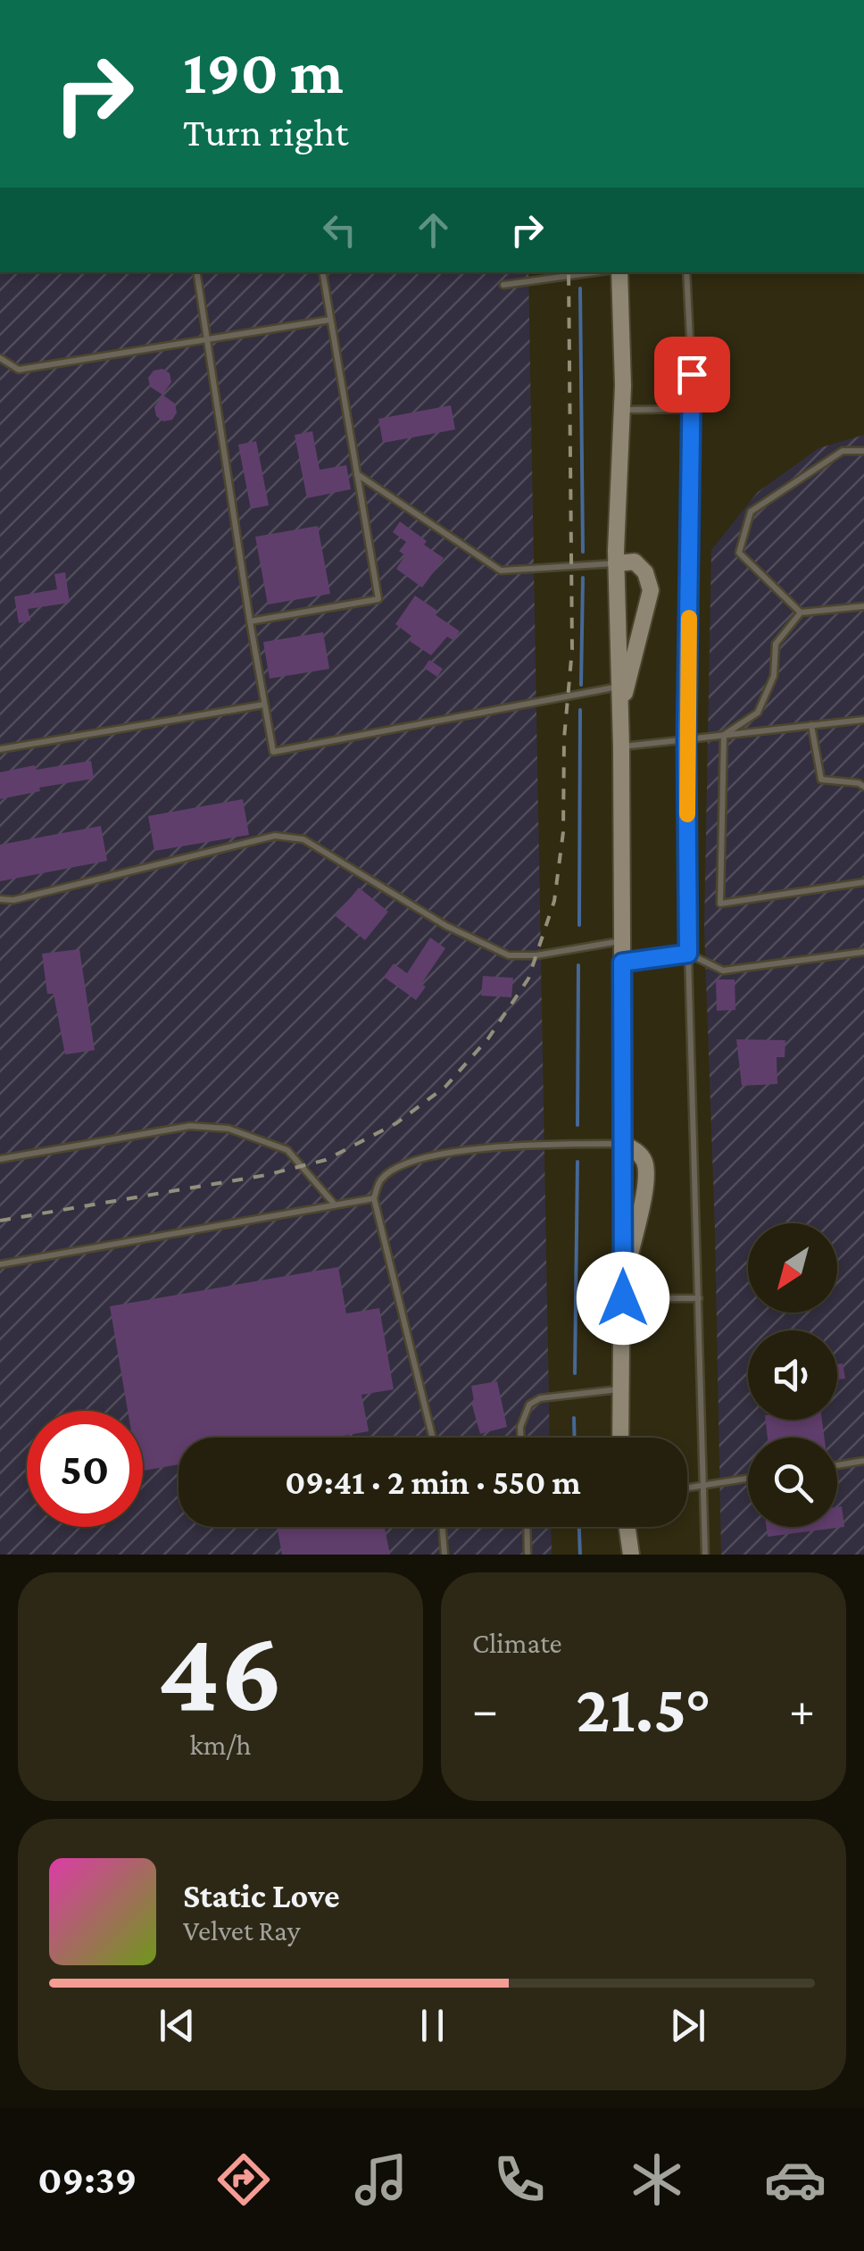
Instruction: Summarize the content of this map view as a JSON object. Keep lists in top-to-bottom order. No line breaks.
{"north":"bottom left","page":{"turn":["190 m","Turn right"],"limit":"50","trip":"09:41 · 2 min · 550 m","tile":[["46","km/h"],"Climate"],"heat":["−","21.5°","+"],"song":["Static Love","Velvet Ray"],"tabs":"09:39"}}
